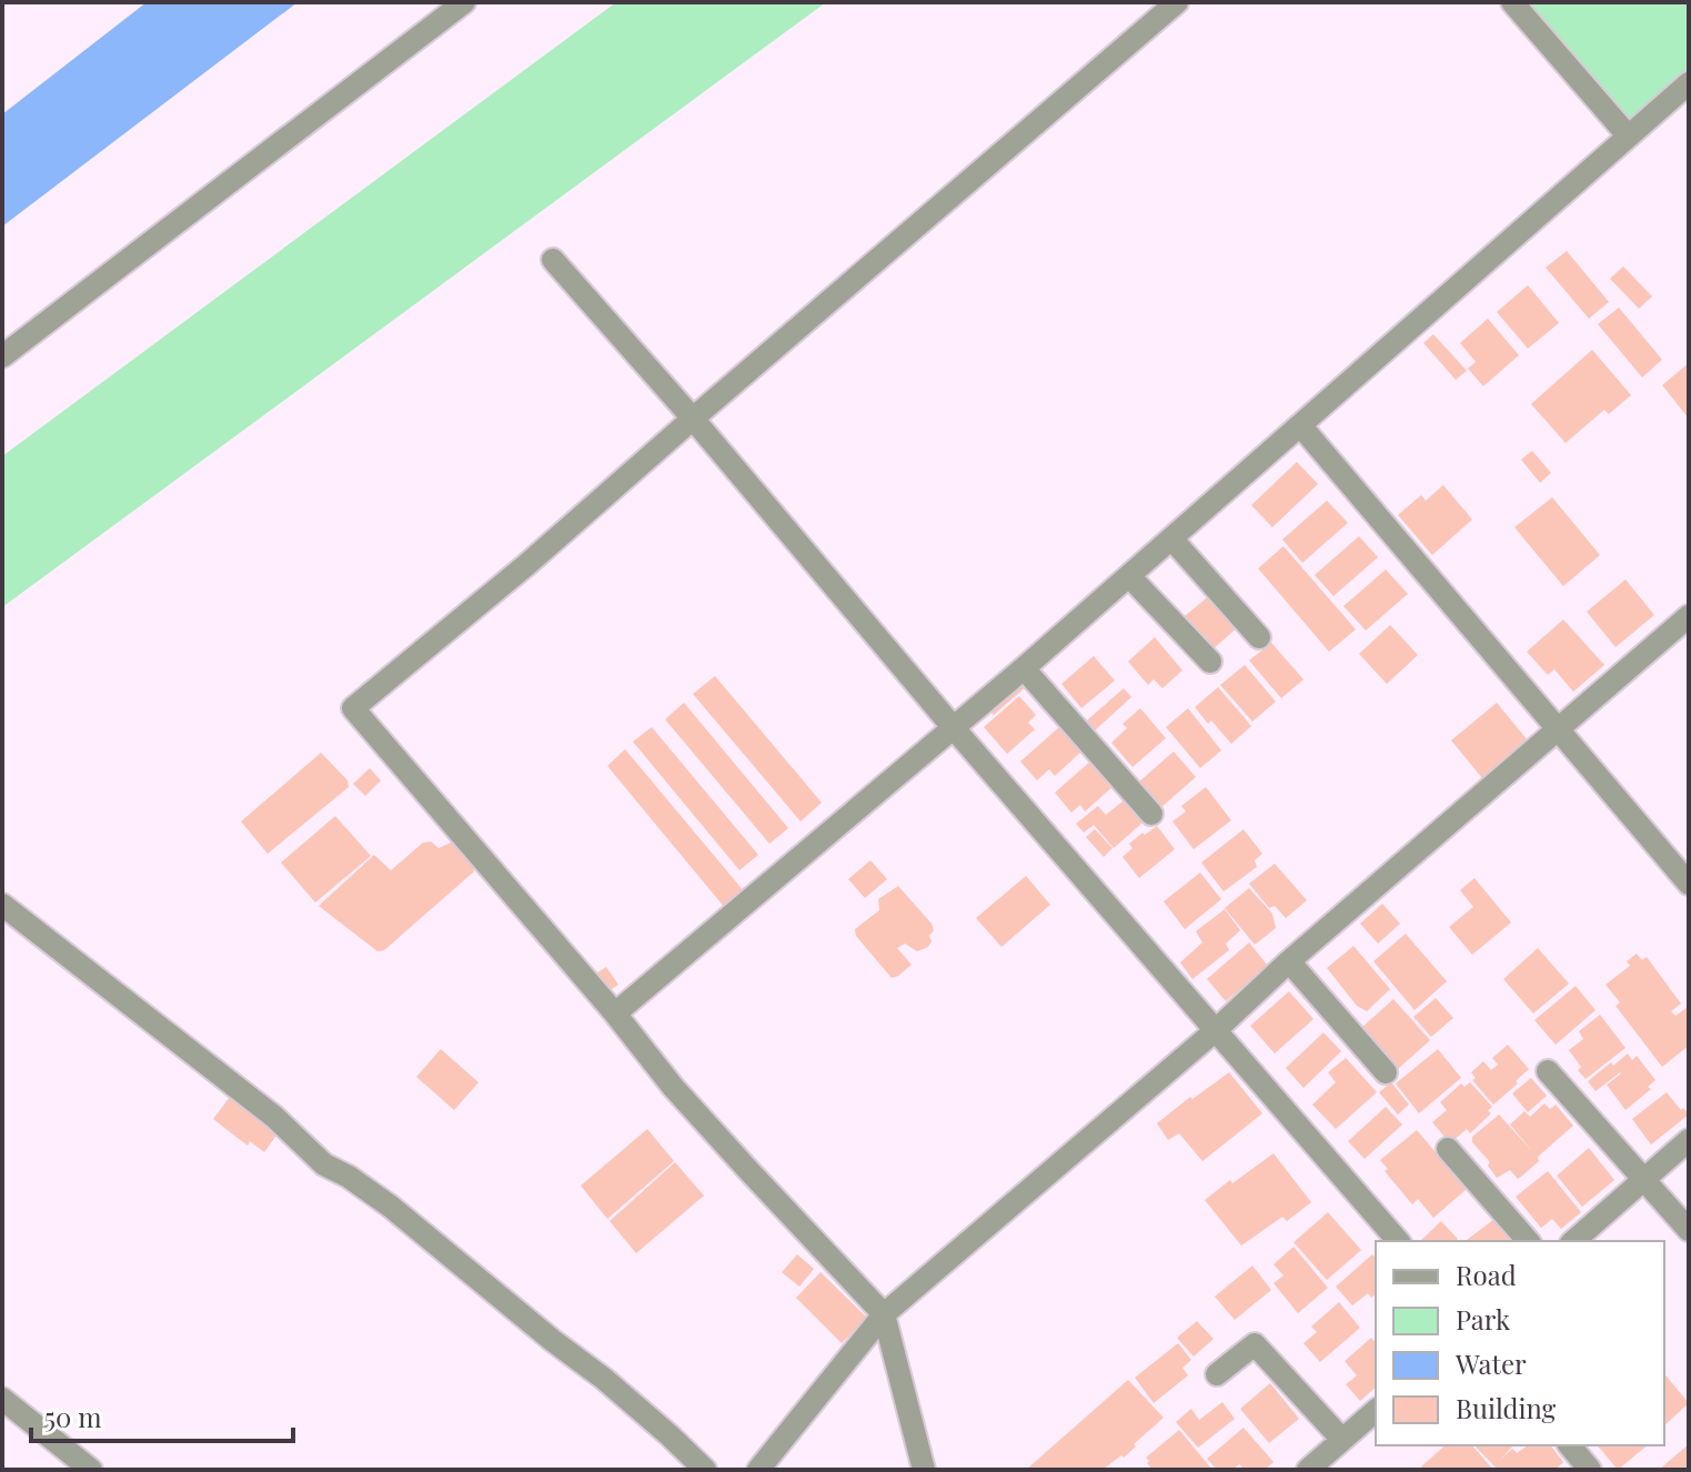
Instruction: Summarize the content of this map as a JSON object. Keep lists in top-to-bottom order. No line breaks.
{"legend":["Road","Park","Water","Building"],"scale_bar":"50 m"}
